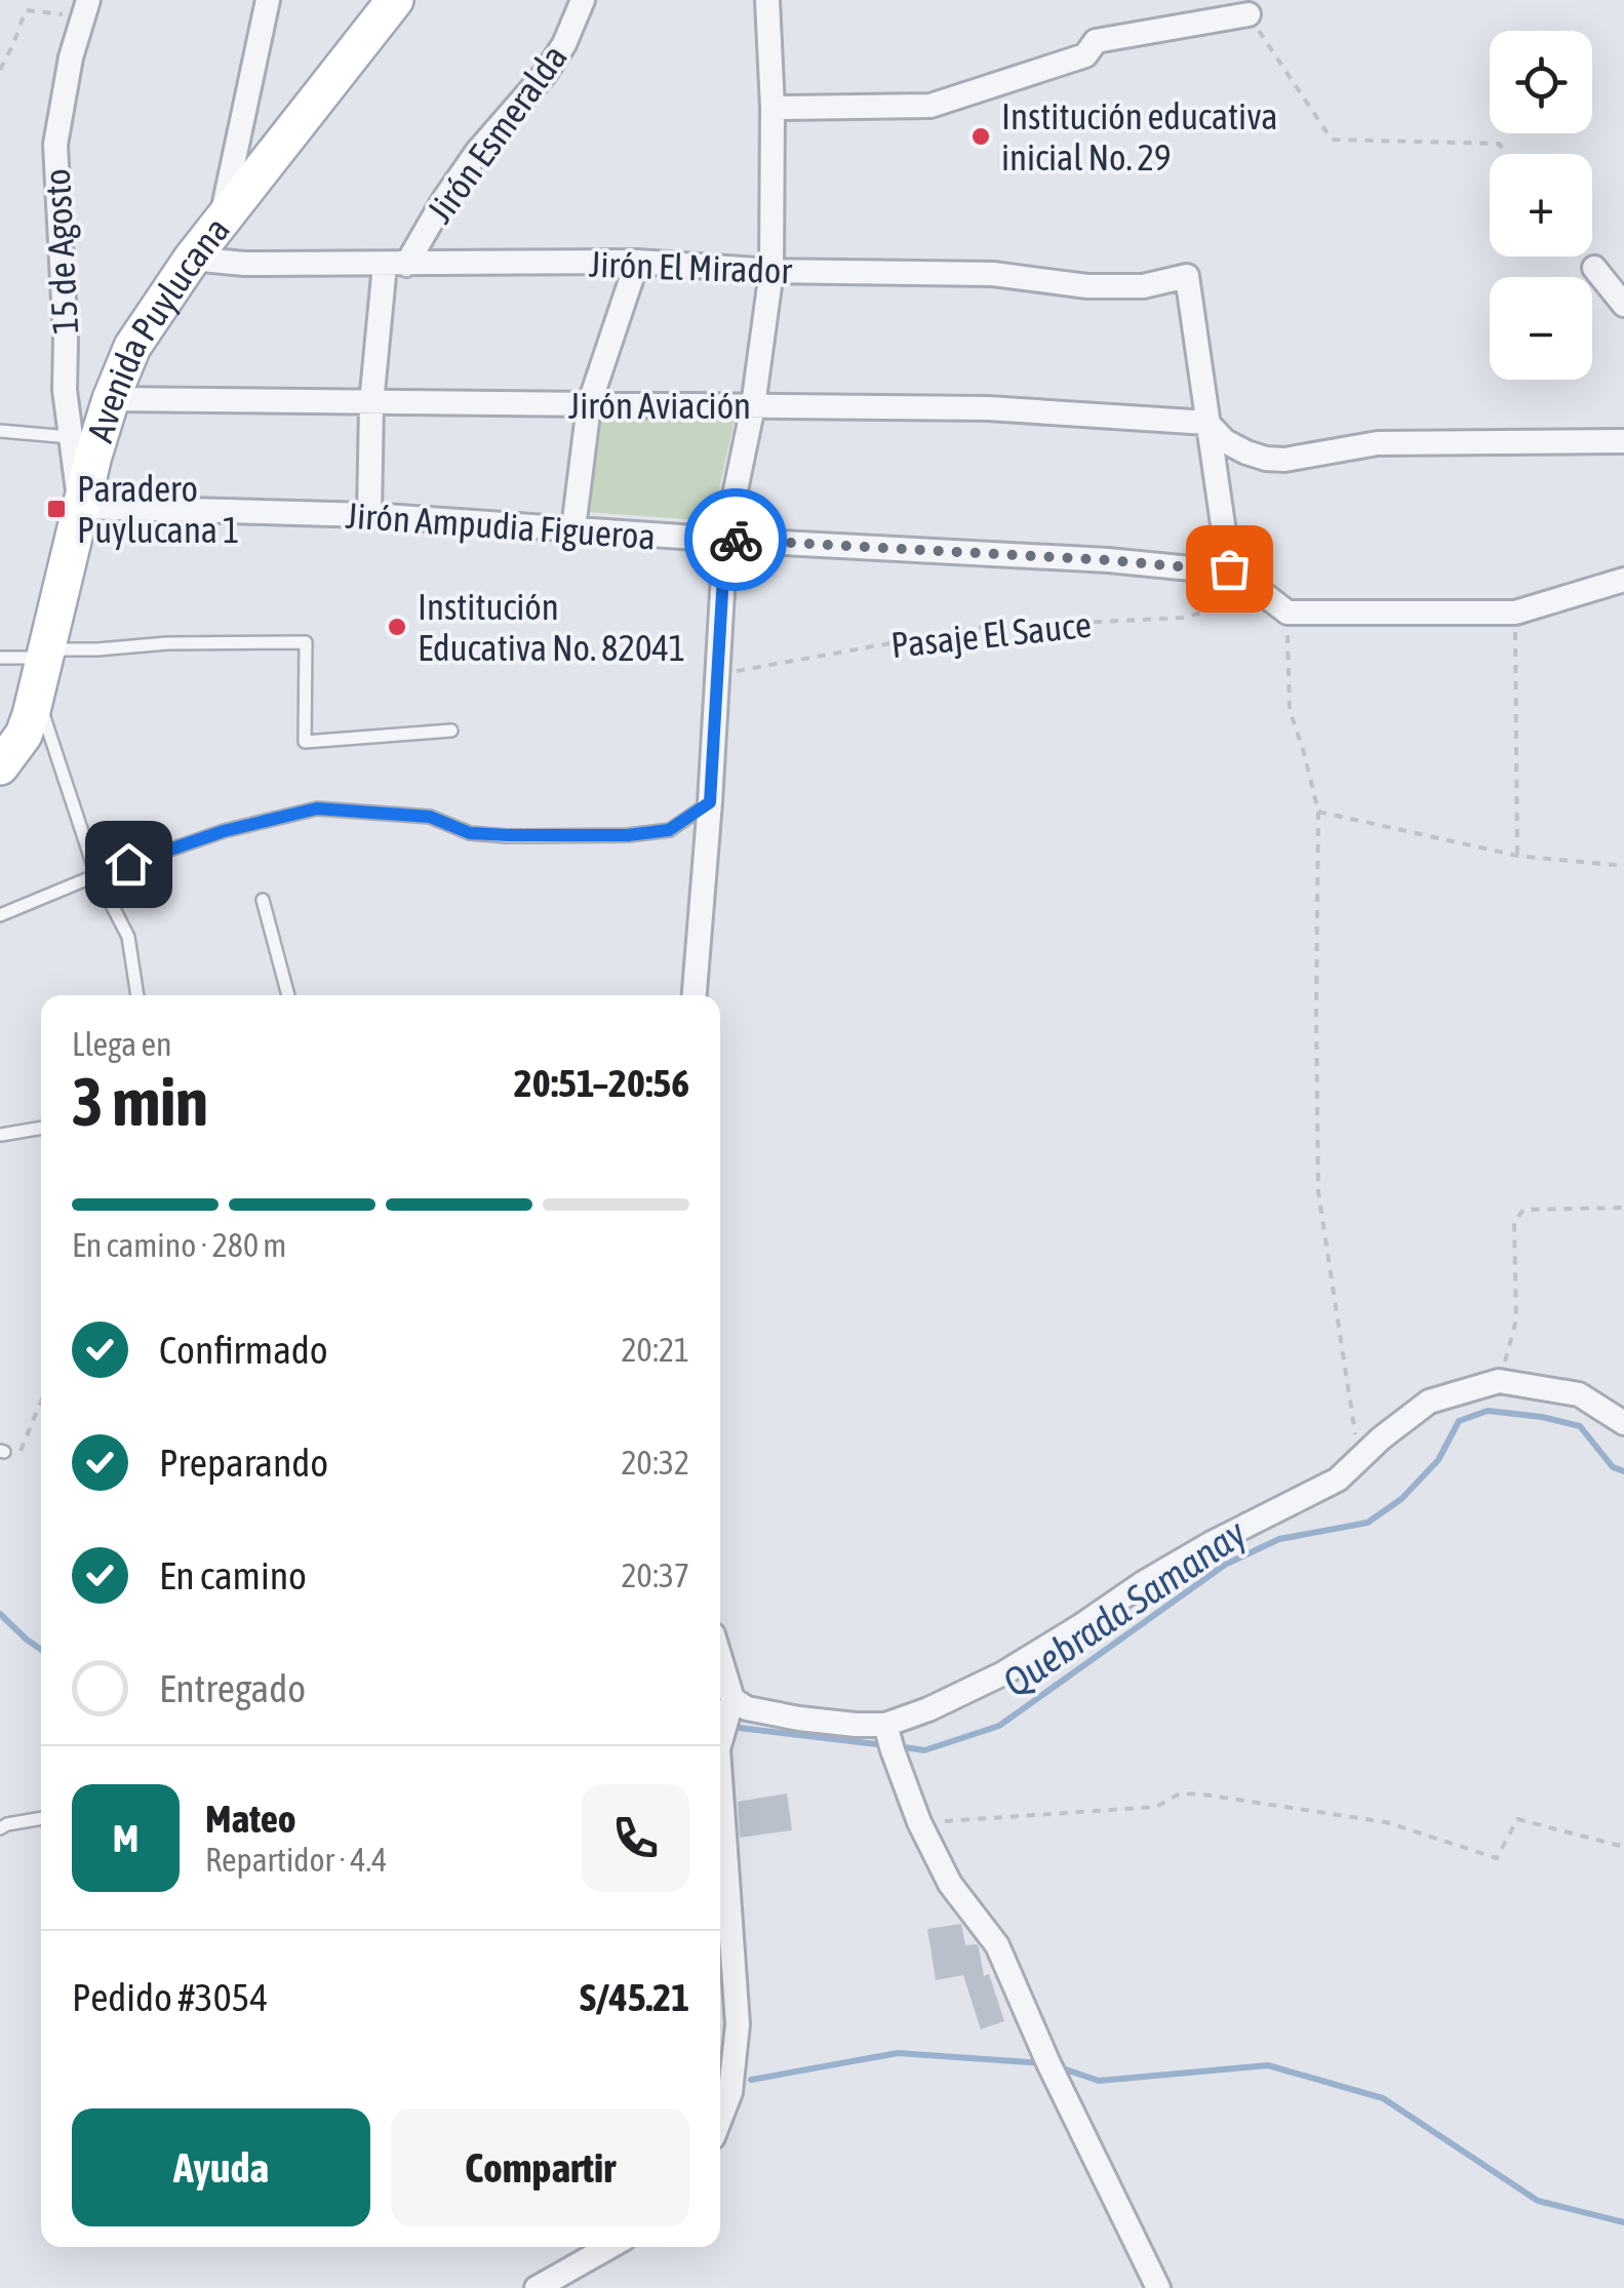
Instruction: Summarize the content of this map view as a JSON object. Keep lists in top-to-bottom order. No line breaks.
{"streets":{"main road":["Avenida Puylucana"],"street":["Jirón Esmeralda","15 de Agosto","Jirón El Mirador","Jirón Aviación","Jirón Ampudia Figueroa"],"path":["Pasaje El Sauce"]},"crossings":[["Jirón Esmeralda","Jirón El Mirador"],["Jirón Esmeralda","Jirón Aviación"],["Jirón Esmeralda","Jirón Ampudia Figueroa"],["15 de Agosto","Avenida Puylucana"],["15 de Agosto","Jirón Ampudia Figueroa"],["Jirón El Mirador","Avenida Puylucana"],["Jirón El Mirador","Jirón Aviación"],["Avenida Puylucana","Jirón Aviación"],["Avenida Puylucana","Jirón Ampudia Figueroa"]],"water":["Quebrada Samanay"],"places":{"other":["Institución educativa inicial No. 29","Institución Educativa No. 82041"],"transit":["Paradero Puylucana 1"]},"page":{"map_buttons":["+","−"],"heading":["3 min","Llega en","20:51–20:56"],"panel":["Mateo","Repartidor · 4.4","Pedido #3054","S/45.21"],"bar":"En camino · 280 m","list":[["Confirmado","20:21"],["Preparando","20:32"],["En camino","20:37"],"Entregado"],"round":"M","buttons":["Ayuda","Compartir"]}}
